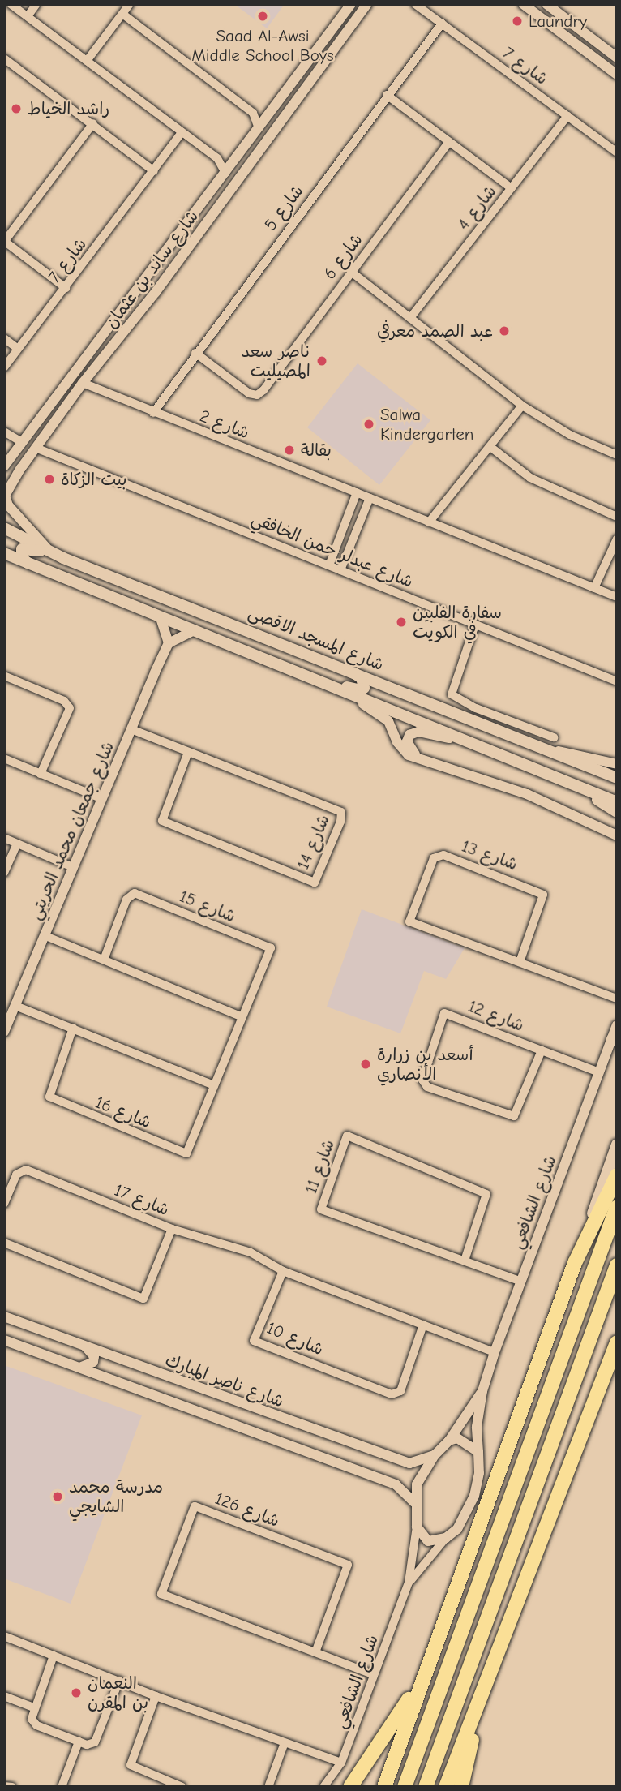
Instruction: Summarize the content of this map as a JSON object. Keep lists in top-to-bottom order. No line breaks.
{"streets":{"main road":["شارع المسجد الاقصى"],"street":["شارع 7","شارع 5","شارع 4","شارع 6","شارع ساند بن عثمان","شارع 2","شارع عبدلر حمن الخافقي","شارع جمعان محمد الحريتي","شارع 14","شارع 13","شارع 15","شارع 12","شارع 16","شارع 11","شارع 17","شارع الشافعي","شارع 10","شارع ناصر المبارك","شارع 126"]},"crossings":[["شارع 7","شارع 5"],["شارع 7","شارع 4"],["شارع 5","شارع 6"],["شارع 5","شارع 2"],["شارع ساند بن عثمان","شارع 2"],["شارع ساند بن عثمان","شارع عبدلر حمن الخافقي"],["شارع ساند بن عثمان","شارع المسجد الاقصى"],["شارع جمعان محمد الحريتي","شارع 14"],["شارع 15","شارع 16"],["شارع 12","شارع الشافعي"],["شارع 11","شارع الشافعي"],["شارع الشافعي","شارع ناصر المبارك"],["شارع الشافعي","شارع 126"]],"places":["Saad Al-Awsi Middle School Boys","Laundry","راشد الخياط","عبد الصمد معرفي","ناصر سعد المصيليت","Salwa Kindergarten","بقالة","بيت الزكاة","سفارة الفلبين في الكويت","أسعد بن زرارة الأنصاري","مدرسة محمد الشايجي","النعمان بن المقرن"]}
